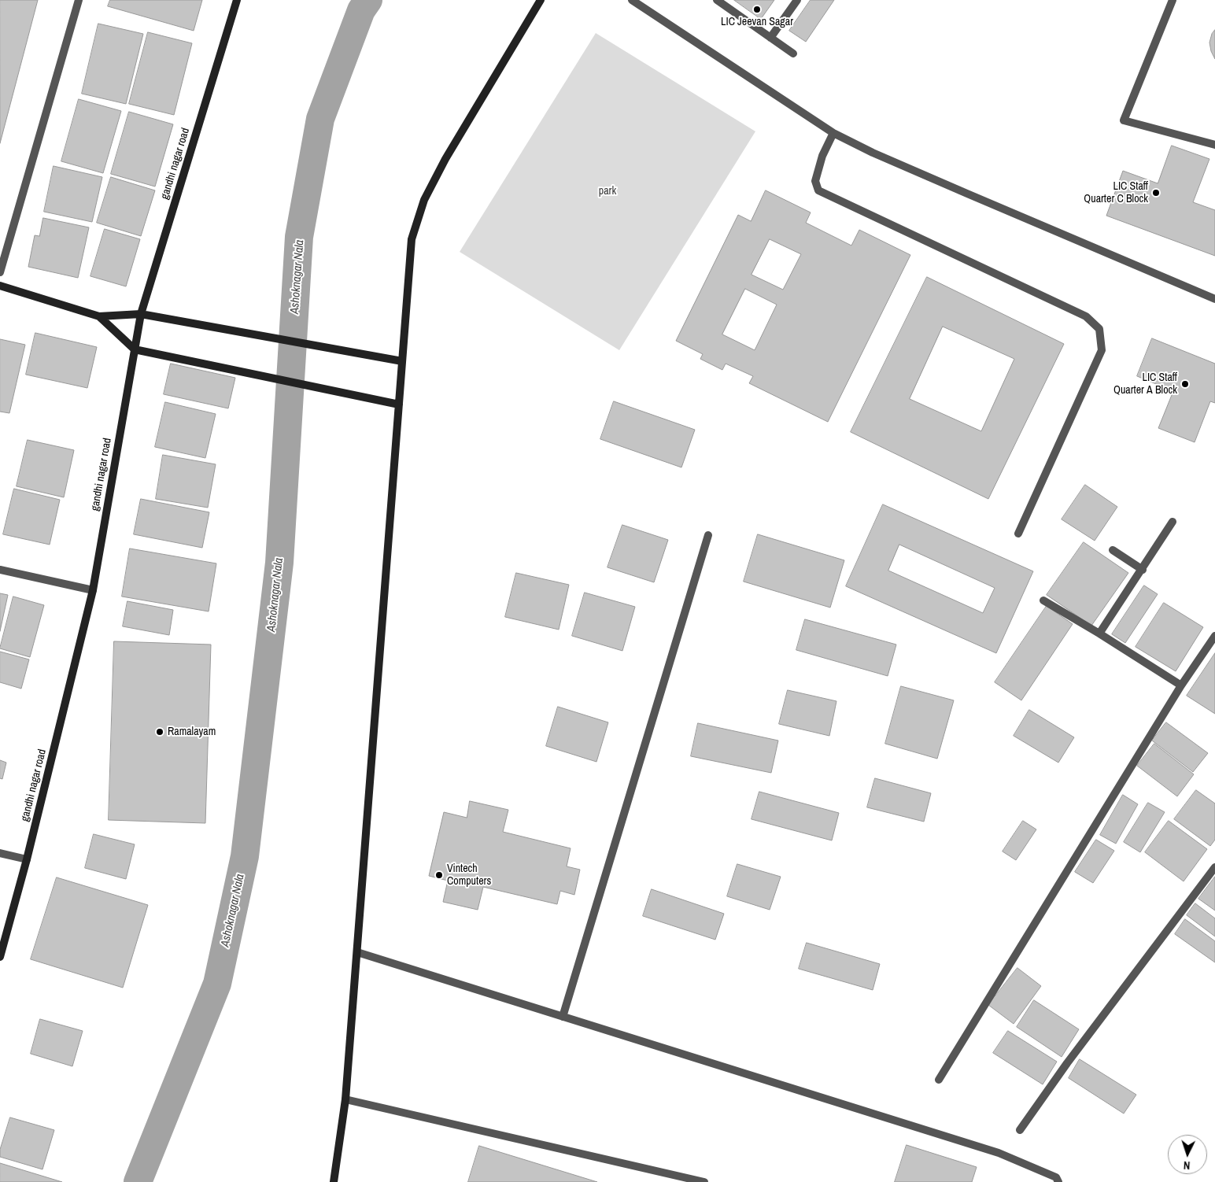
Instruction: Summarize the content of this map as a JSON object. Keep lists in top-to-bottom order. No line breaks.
{"streets":{"street":["gandhi nagar road"]},"water":["Ashoknagar Nala"],"parks":["park"],"places":["LIC Jeevan Sagar","LIC Staff Quarter C Block","LIC Staff Quarter A Block","Ramalayam","Vintech Computers"],"north":"bottom"}
